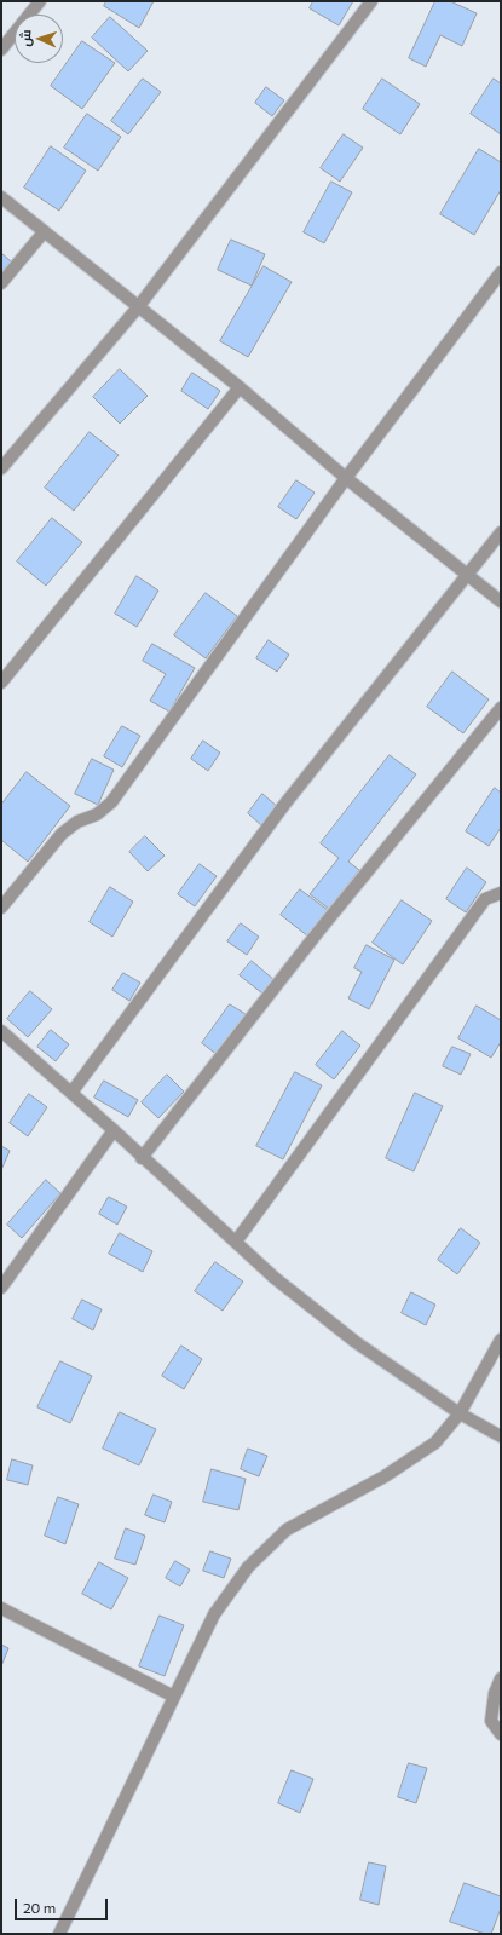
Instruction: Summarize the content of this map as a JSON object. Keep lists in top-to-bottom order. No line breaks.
{"scale_bar":"20 m","north":"left"}
